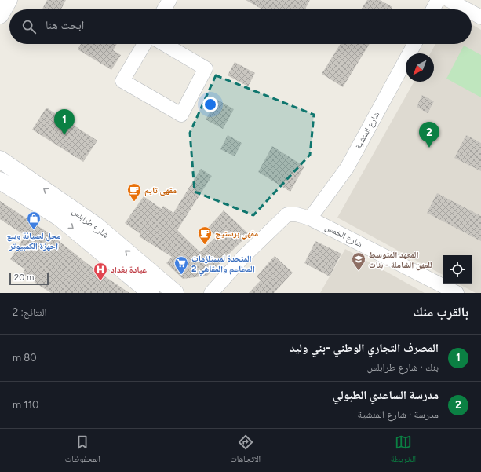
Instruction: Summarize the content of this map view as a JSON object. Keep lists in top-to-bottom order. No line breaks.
{"streets":{"main road":["شارع طرابلس"],"street":["شارع المنشية","شارع الخمس"]},"crossings":[["شارع المنشية","شارع الخمس"]],"places":{"cafe":["مقهى تايم","مقهي برستيج"],"shop":["محل لصيانة وبيع احهزة الكمبيوتر"],"school or university":["المعهد المتوسط للمهن الشاملة - بنات"],"supermarket":["المتحدة لمستلزمات المطاعم والمقاهي 2"],"hospital":["عيادة بغداد"]},"scale_bar":"20 m","north":"bottom left","page":{"search":"ابحث هنا","pins":["1","2"],"scale":"20 m","heading":["بالقرب منك","النتائج: 2"],"list":[{"mark":"1","name":"المصرف التجاري الوطني -بني وليد","note":"بنك · شارع طرابلس","value":"80 m"},{"mark":"2","name":"مدرسة الساعدي الطبولي","note":"مدرسة · شارع المنشية","value":"110 m"}],"nav":["الخريطة","الاتجاهات","المحفوظات"]}}
